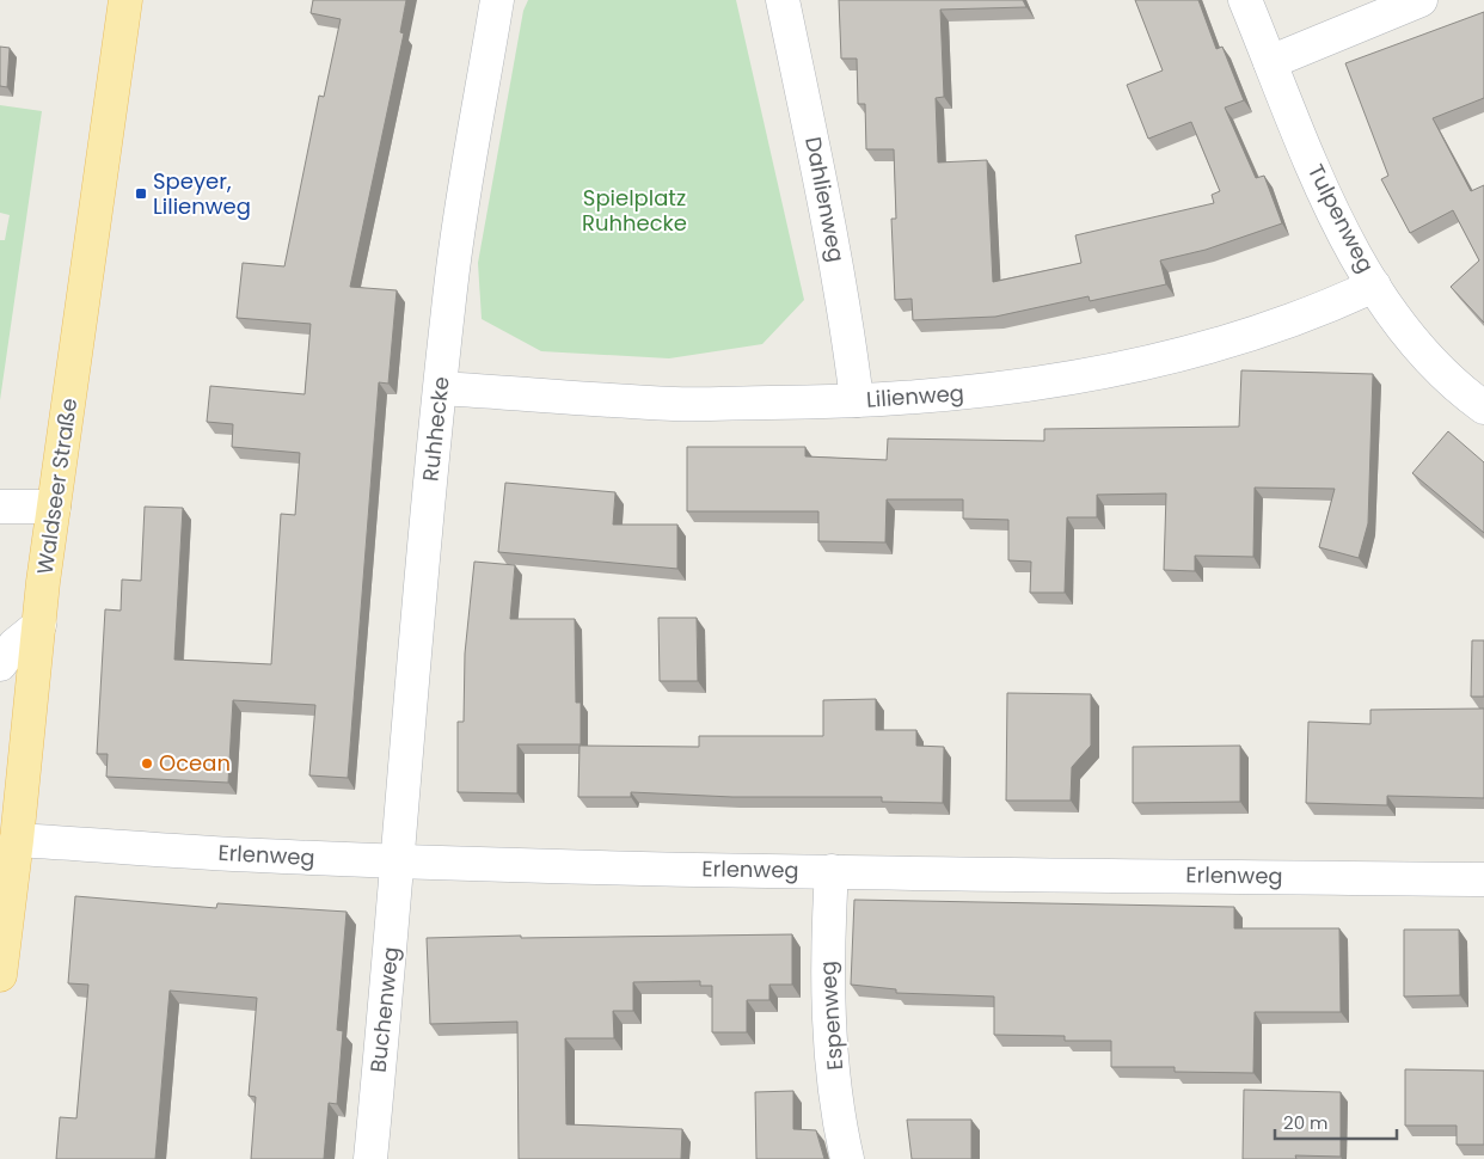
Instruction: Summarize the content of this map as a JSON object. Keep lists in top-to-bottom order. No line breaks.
{"streets":{"main road":["Waldseer Straße"],"street":["Dahlienweg","Tulpenweg","Lilienweg","Ruhhecke","Erlenweg","Buchenweg","Espenweg"]},"crossings":[["Dahlienweg","Lilienweg"],["Tulpenweg","Lilienweg"],["Lilienweg","Ruhhecke"],["Ruhhecke","Erlenweg"],["Ruhhecke","Buchenweg"],["Waldseer Straße","Erlenweg"],["Erlenweg","Buchenweg"],["Erlenweg","Espenweg"]],"parks":["Spielplatz Ruhhecke"],"places":{"transit":["Speyer, Lilienweg"],"other":["Ocean"]},"scale_bar":"20 m"}
